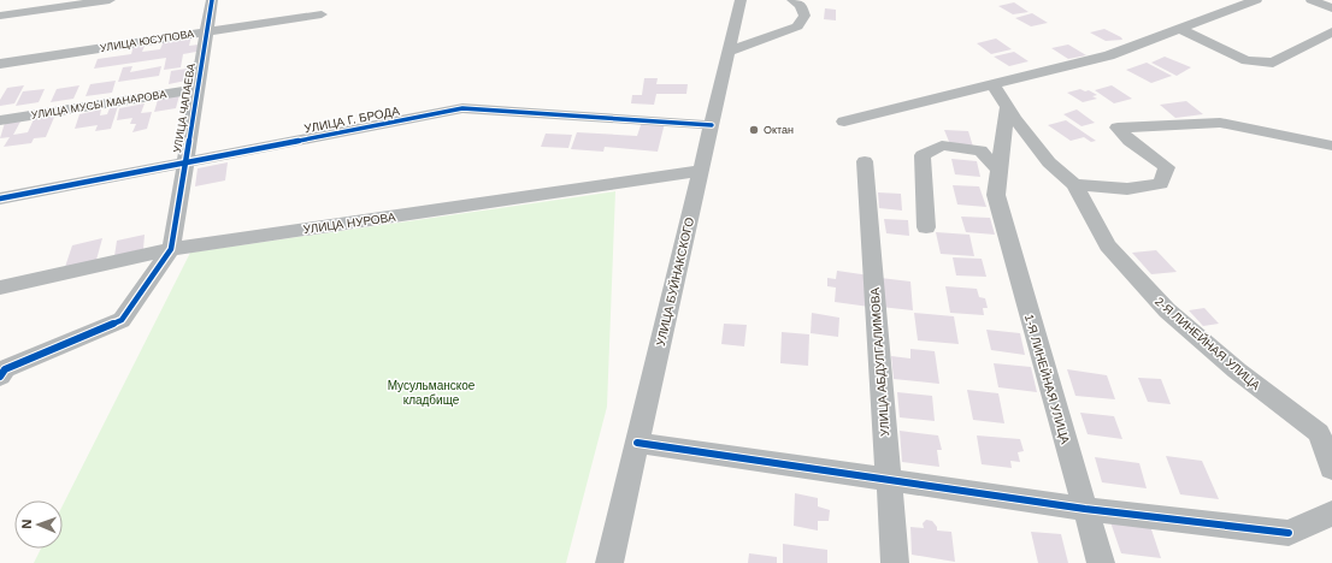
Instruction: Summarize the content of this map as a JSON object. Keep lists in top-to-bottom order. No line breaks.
{"streets":{"street":["УЛИЦА ЮСУПОВА","УЛИЦА МУСЫ МАНАРОВА","УЛИЦА ЧАПАЕВА","УЛИЦА Г. БРОДА","УЛИЦА НУРОВА","УЛИЦА БУЙНАКСКОГО","2-Я ЛИНЕЙНАЯ УЛИЦА","УЛИЦА АБДУЛГАЛИМОВА","1-Я ЛИНЕЙНАЯ УЛИЦА"]},"crossings":[["УЛИЦА ЮСУПОВА","УЛИЦА ЧАПАЕВА"],["УЛИЦА МУСЫ МАНАРОВА","УЛИЦА ЧАПАЕВА"],["УЛИЦА ЧАПАЕВА","УЛИЦА Г. БРОДА"],["УЛИЦА ЧАПАЕВА","УЛИЦА НУРОВА"],["УЛИЦА Г. БРОДА","УЛИЦА БУЙНАКСКОГО"],["УЛИЦА НУРОВА","УЛИЦА БУЙНАКСКОГО"]],"parks":["Мусульманское кладбище"],"places":["Октан"],"north":"left"}
